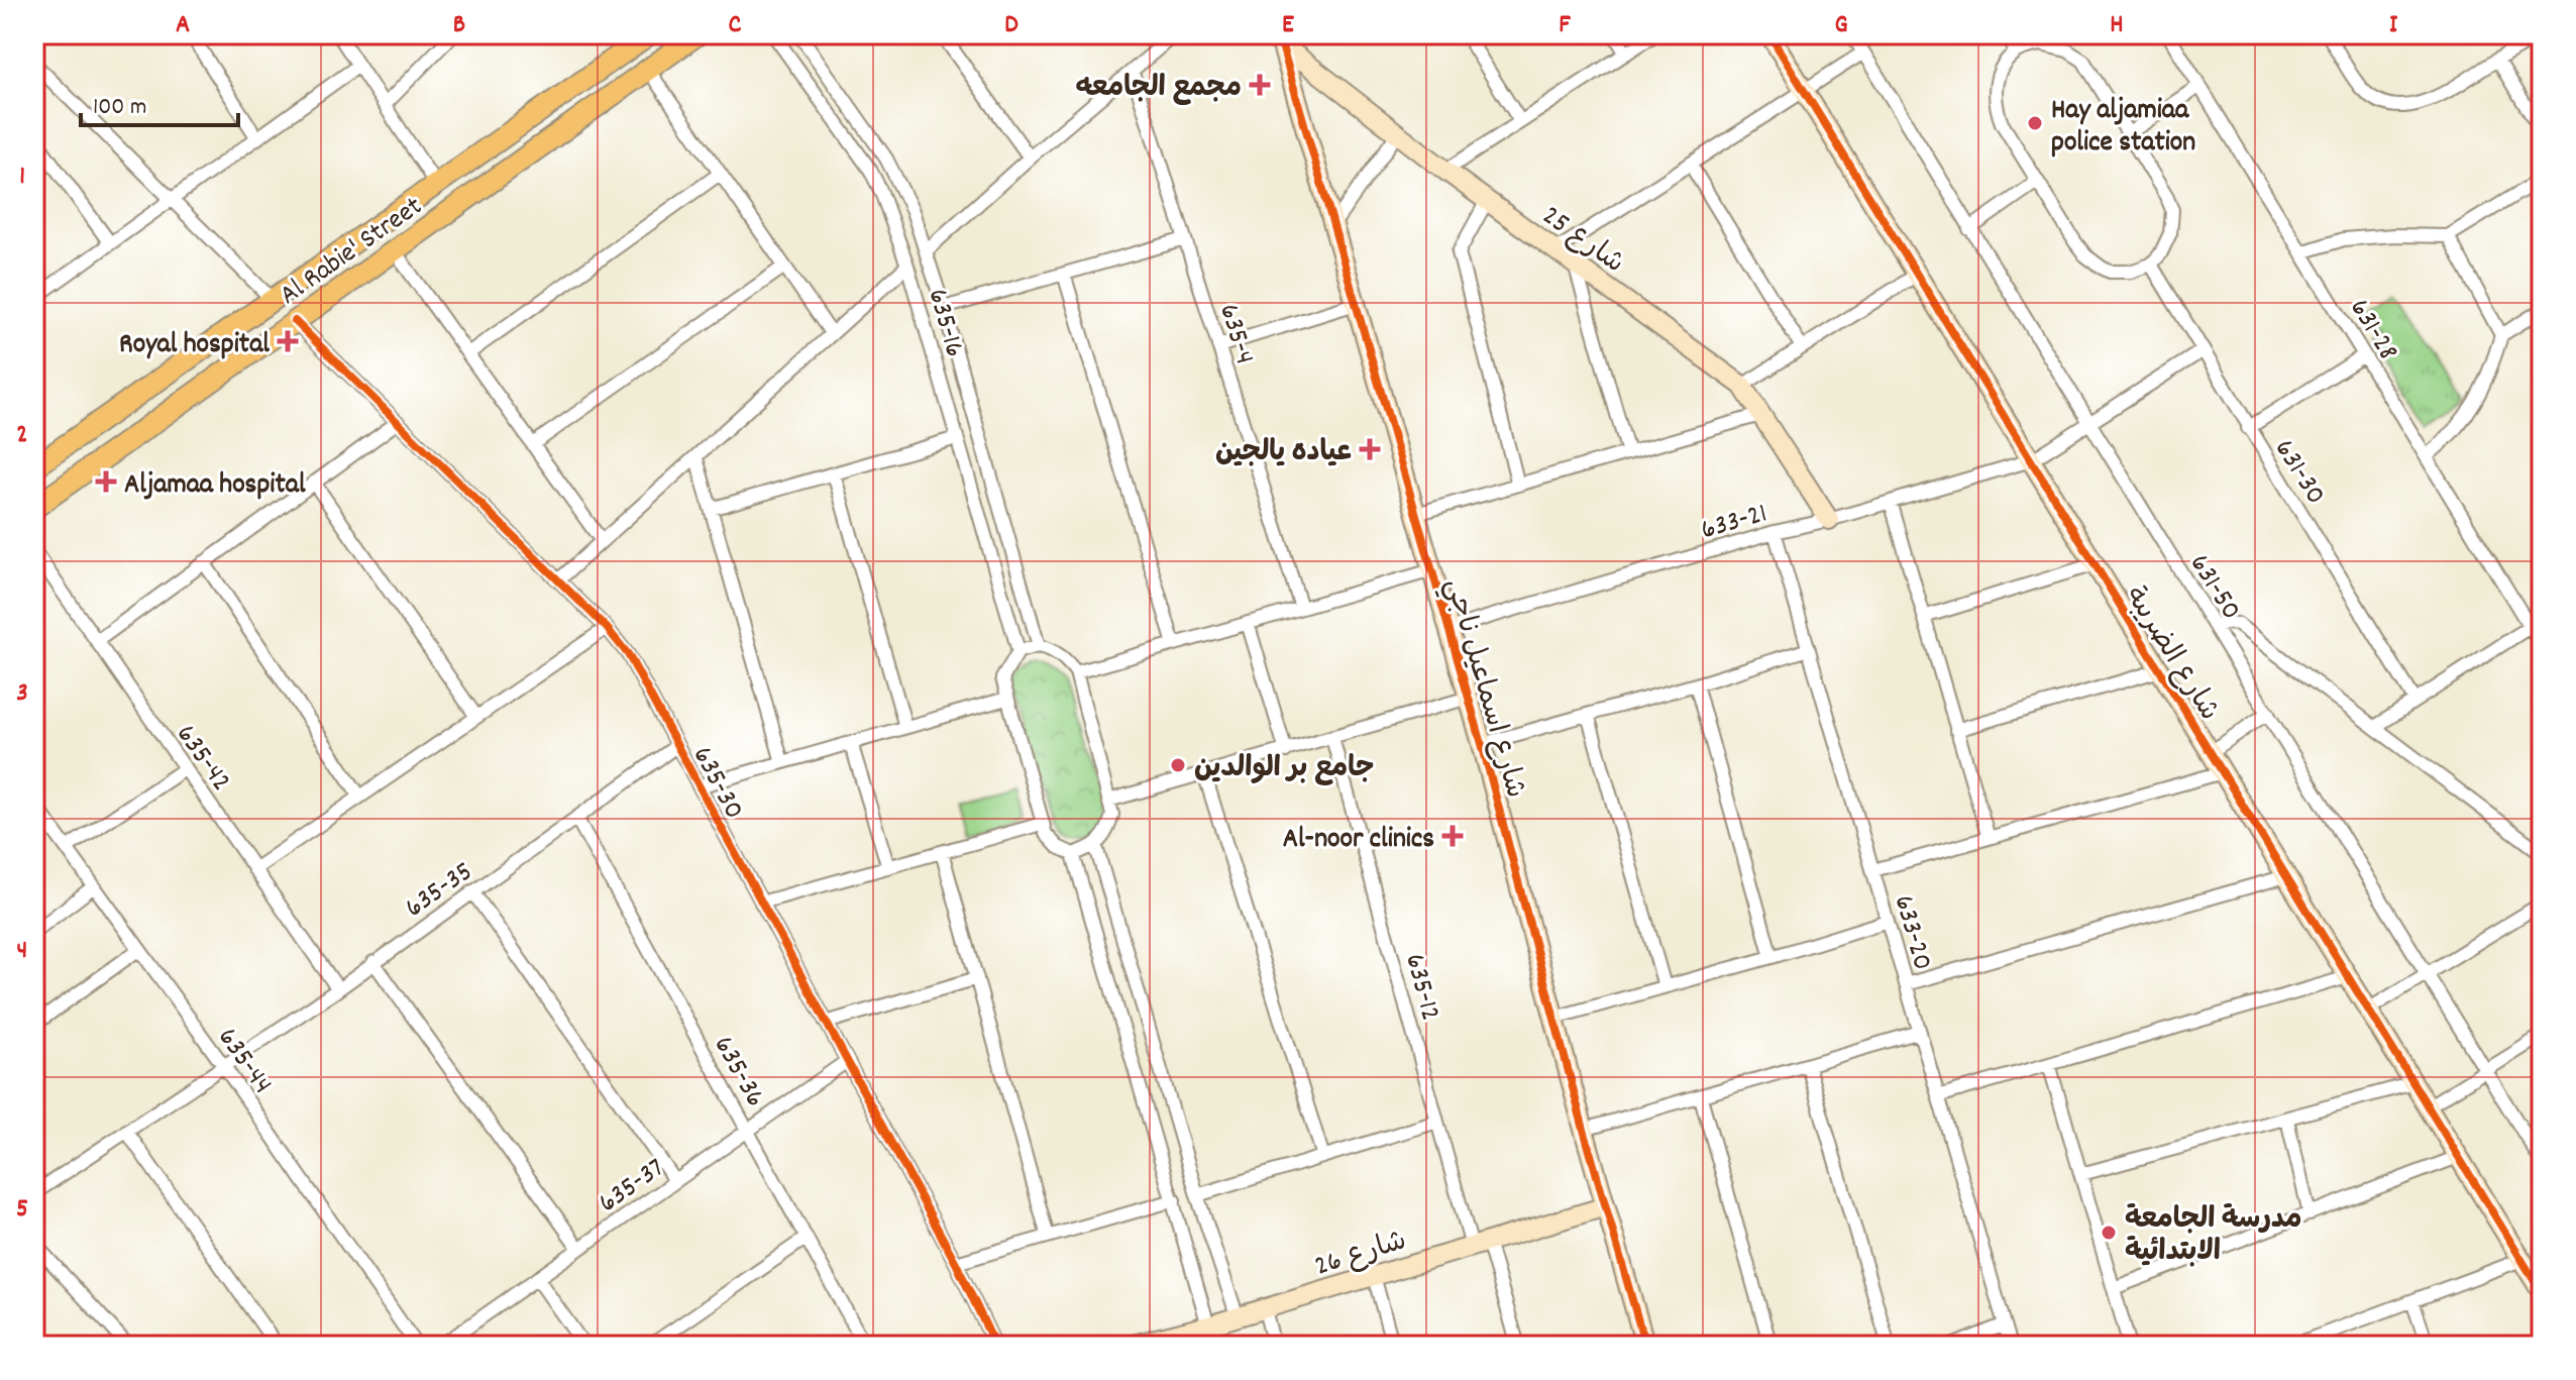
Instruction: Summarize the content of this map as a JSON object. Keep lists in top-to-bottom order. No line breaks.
{"streets":{"main road":["Al Rabie' Street"],"street":["شارع 25","635-16","631-28","635-4","631-30","633-21","631-50","شارع الضريبة","شارع اسماعيل ناجي","635-42","635-30","635-35","633-20","635-12","635-44","635-36","635-37","شارع 26"]},"crossings":[["شارع 25","633-21"],["شارع 25","شارع اسماعيل ناجي"],["Al Rabie' Street","635-30"],["631-30","633-21"],["633-21","631-50"],["633-21","شارع الضريبة"],["633-21","شارع اسماعيل ناجي"],["633-21","633-20"],["شارع اسماعيل ناجي","شارع 26"],["635-42","635-35"],["635-30","635-35"],["635-30","635-37"],["635-35","635-44"],["635-35","635-36"],["635-12","شارع 26"],["635-36","635-37"]],"places":{"health":["مجمع الجامعه","Royal hospital","عياده يالجين","Aljamaa hospital","Al-noor clinics"],"other":["Hay aljamiaa police station","جامع بر الوالدين","مدرسة الجامعة الابتدائية"]},"scale_bar":"100 m","grid":{"columns":["A","B","C","D","E","F","G","H","I"],"rows":["1","2","3","4","5"]}}
